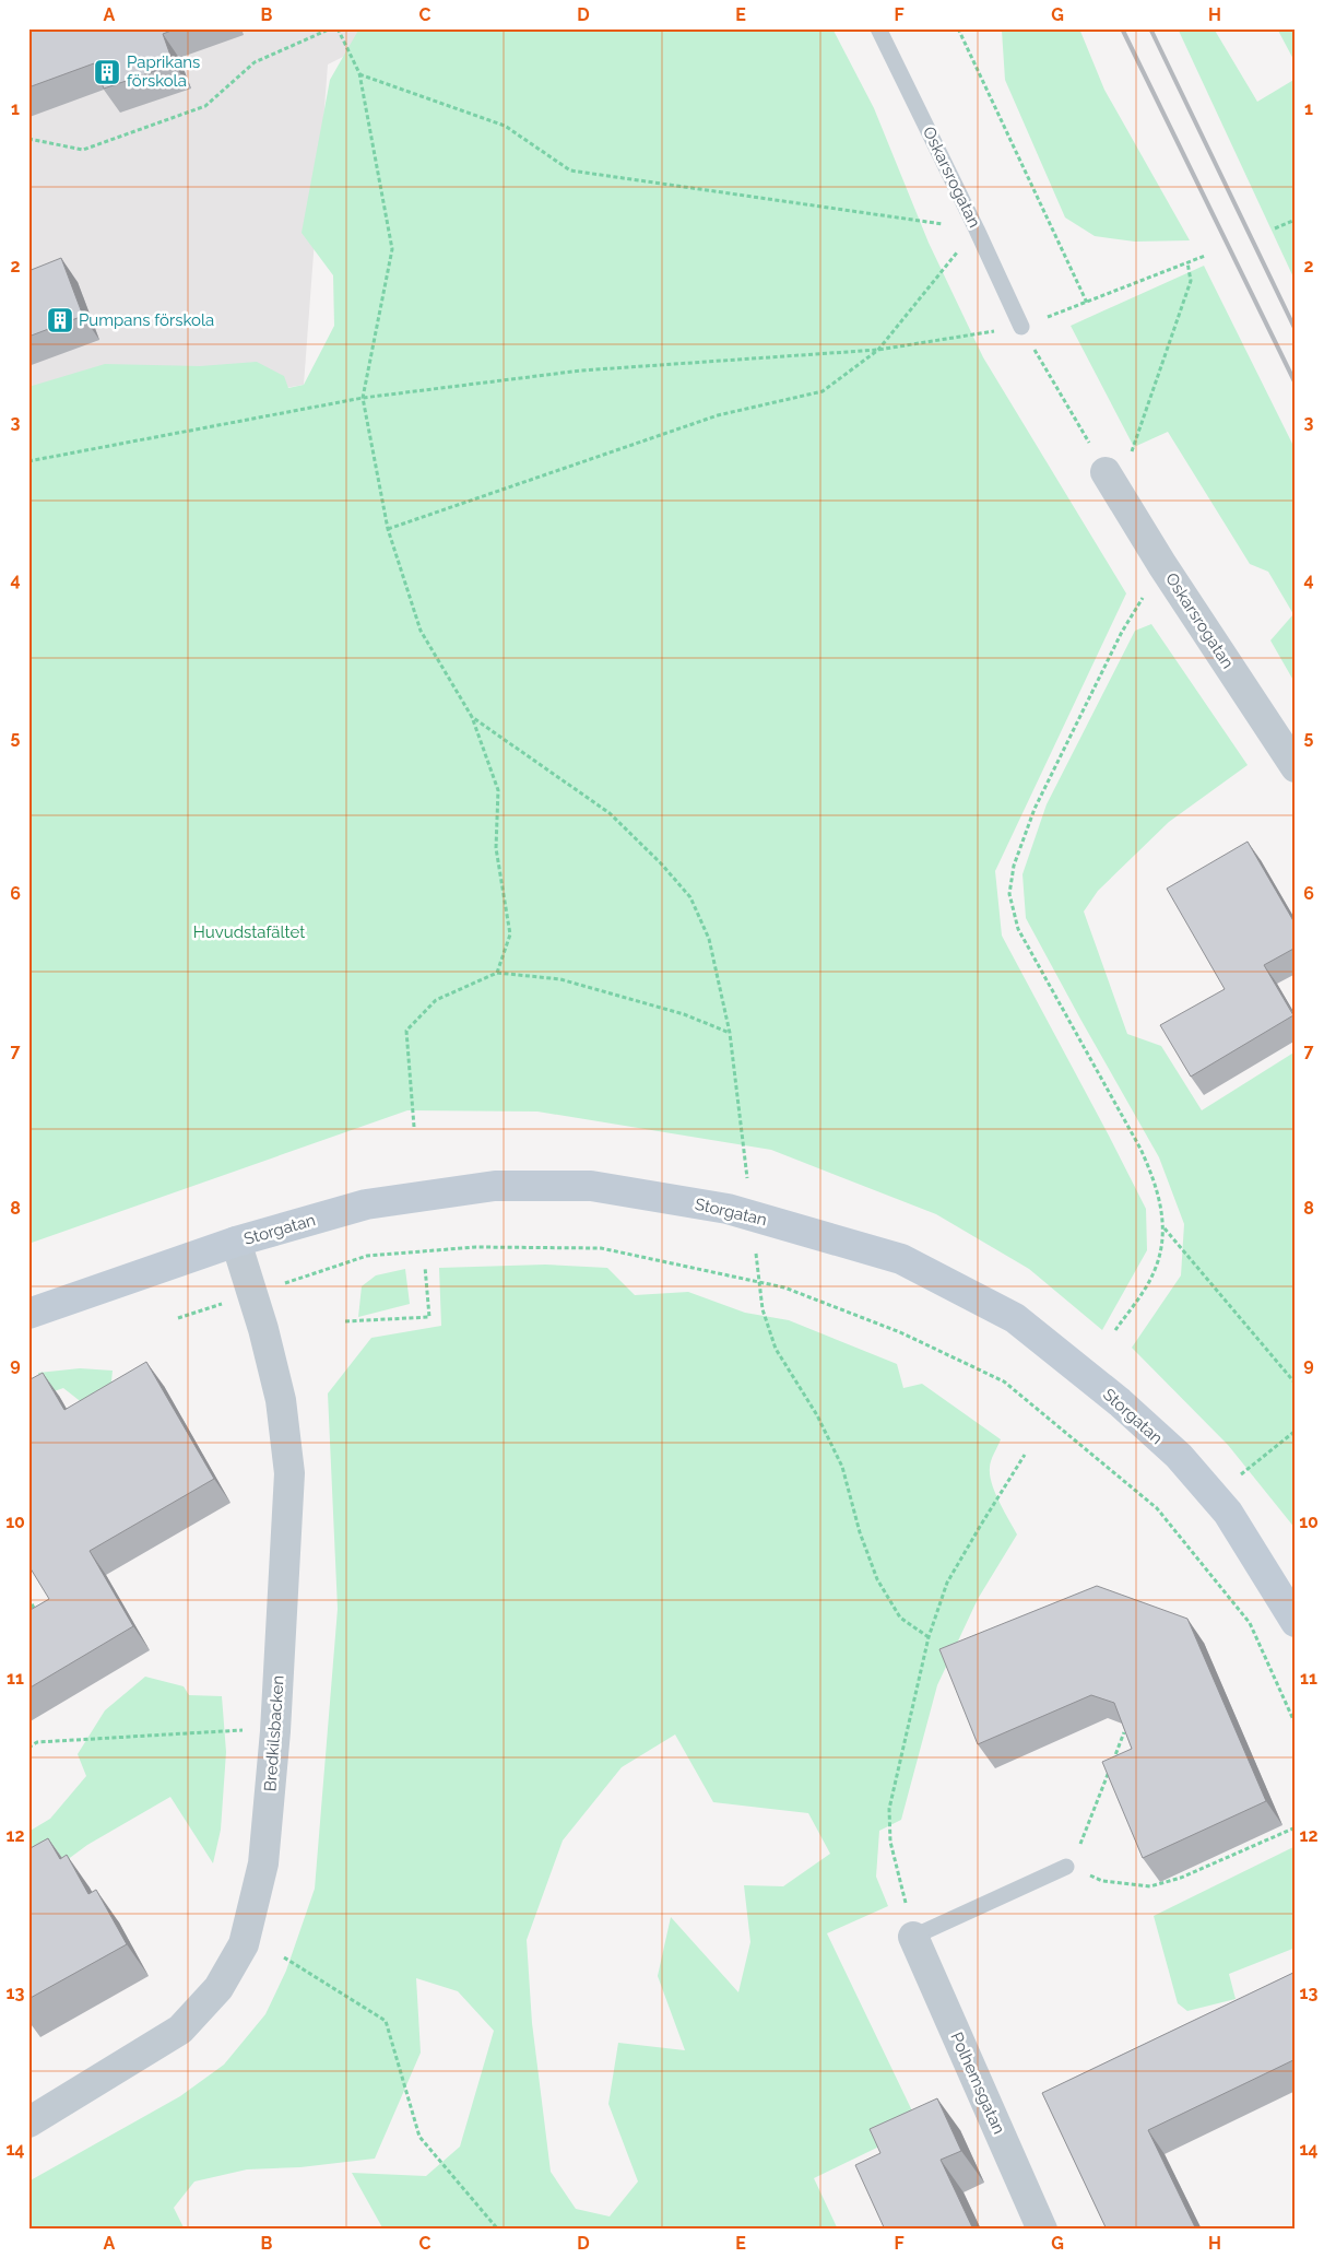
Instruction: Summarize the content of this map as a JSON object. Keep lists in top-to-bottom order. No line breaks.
{"streets":{"street":["Oskarsrogatan","Storgatan","Bredkilsbacken","Polhemsgatan"]},"crossings":[["Storgatan","Bredkilsbacken"]],"parks":["Huvudstafältet"],"places":{"building":["Paprikans förskola","Pumpans förskola"]},"grid":{"columns":["A","B","C","D","E","F","G","H"],"rows":["1","2","3","4","5","6","7","8","9","10","11","12","13","14"]}}
